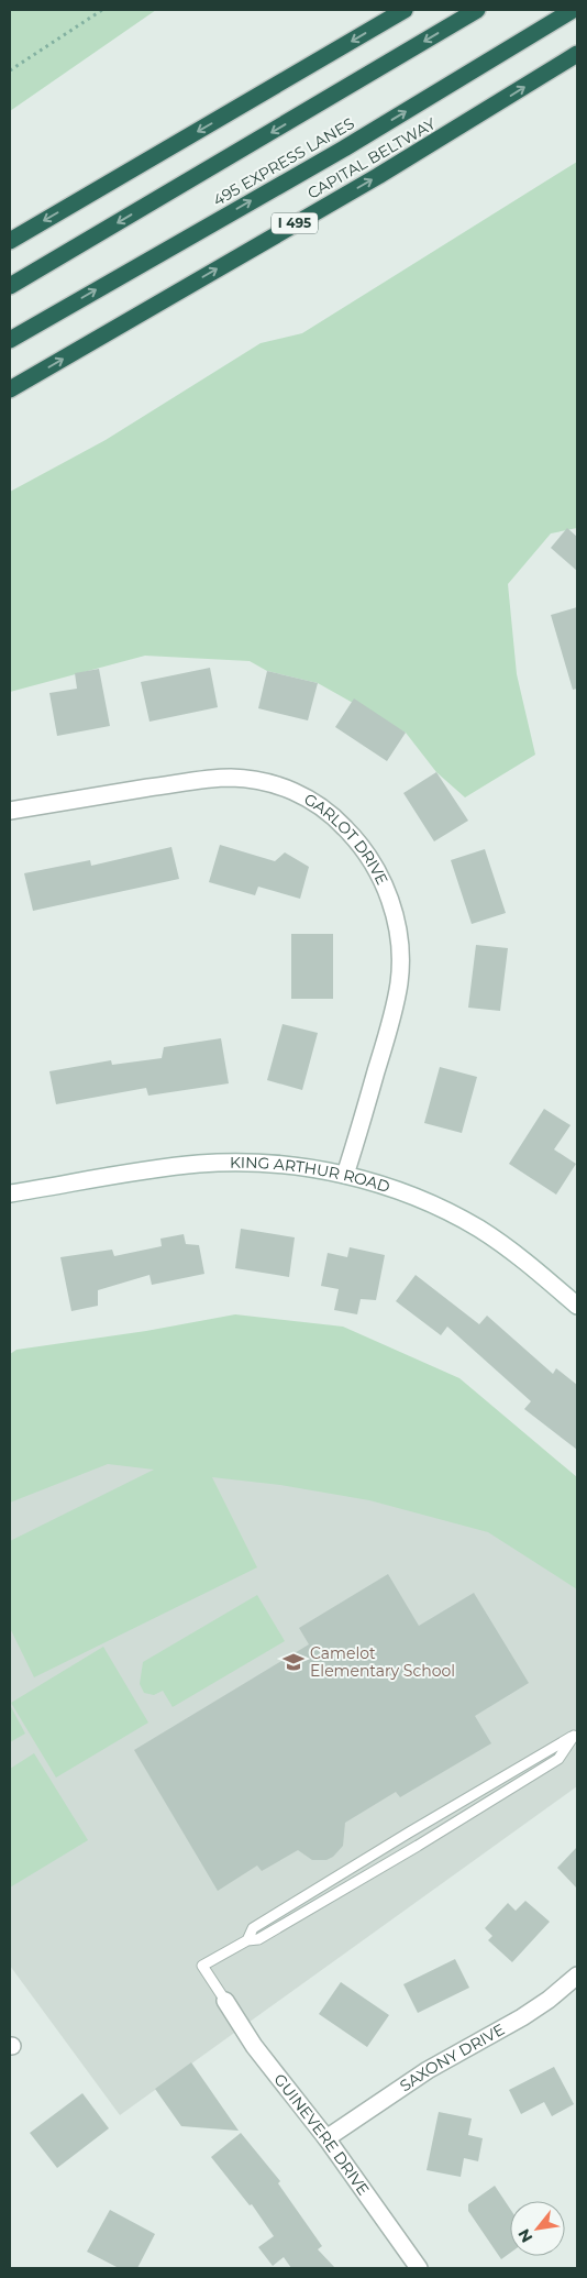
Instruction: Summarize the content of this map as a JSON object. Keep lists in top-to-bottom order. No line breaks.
{"streets":{"highway":["CAPITAL BELTWAY","495 EXPRESS LANES","I 495"],"street":["GARLOT DRIVE","KING ARTHUR ROAD","SAXONY DRIVE","GUINEVERE DRIVE"]},"crossings":[["GARLOT DRIVE","KING ARTHUR ROAD"],["SAXONY DRIVE","GUINEVERE DRIVE"]],"places":{"school or university":["Camelot Elementary School"]},"north":"bottom left"}
